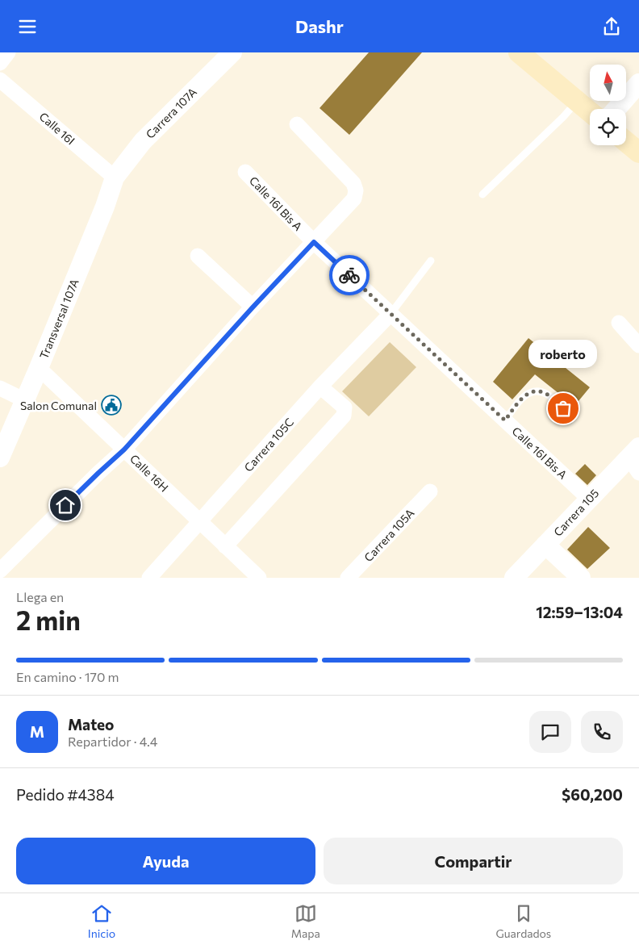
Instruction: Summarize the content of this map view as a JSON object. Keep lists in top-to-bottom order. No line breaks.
{"streets":{"street":["Carrera 107A","Calle 16I","Calle 16I Bis A","Transversal 107A","Carrera 105C","Calle 16H","Carrera 105","Carrera 105A"]},"crossings":[["Carrera 107A","Calle 16I"],["Carrera 107A","Transversal 107A"],["Calle 16I","Transversal 107A"],["Calle 16I Bis A","Carrera 105C"],["Calle 16I Bis A","Carrera 105"],["Transversal 107A","Calle 16H"],["Carrera 105C","Calle 16H"]],"places":{"public building":["Salon Comunal"],"other":["roberto"]},"north":"top","page":{"header":"Dashr","bubble":"roberto","heading":["2 min","Llega en","12:59–13:04"],"panel":["Mateo","Repartidor · 4.4","Pedido #4384","$60,200"],"bar":"En camino · 170 m","round":"M","buttons":["Ayuda","Compartir"],"tabs":["Inicio","Mapa","Guardados"]}}
